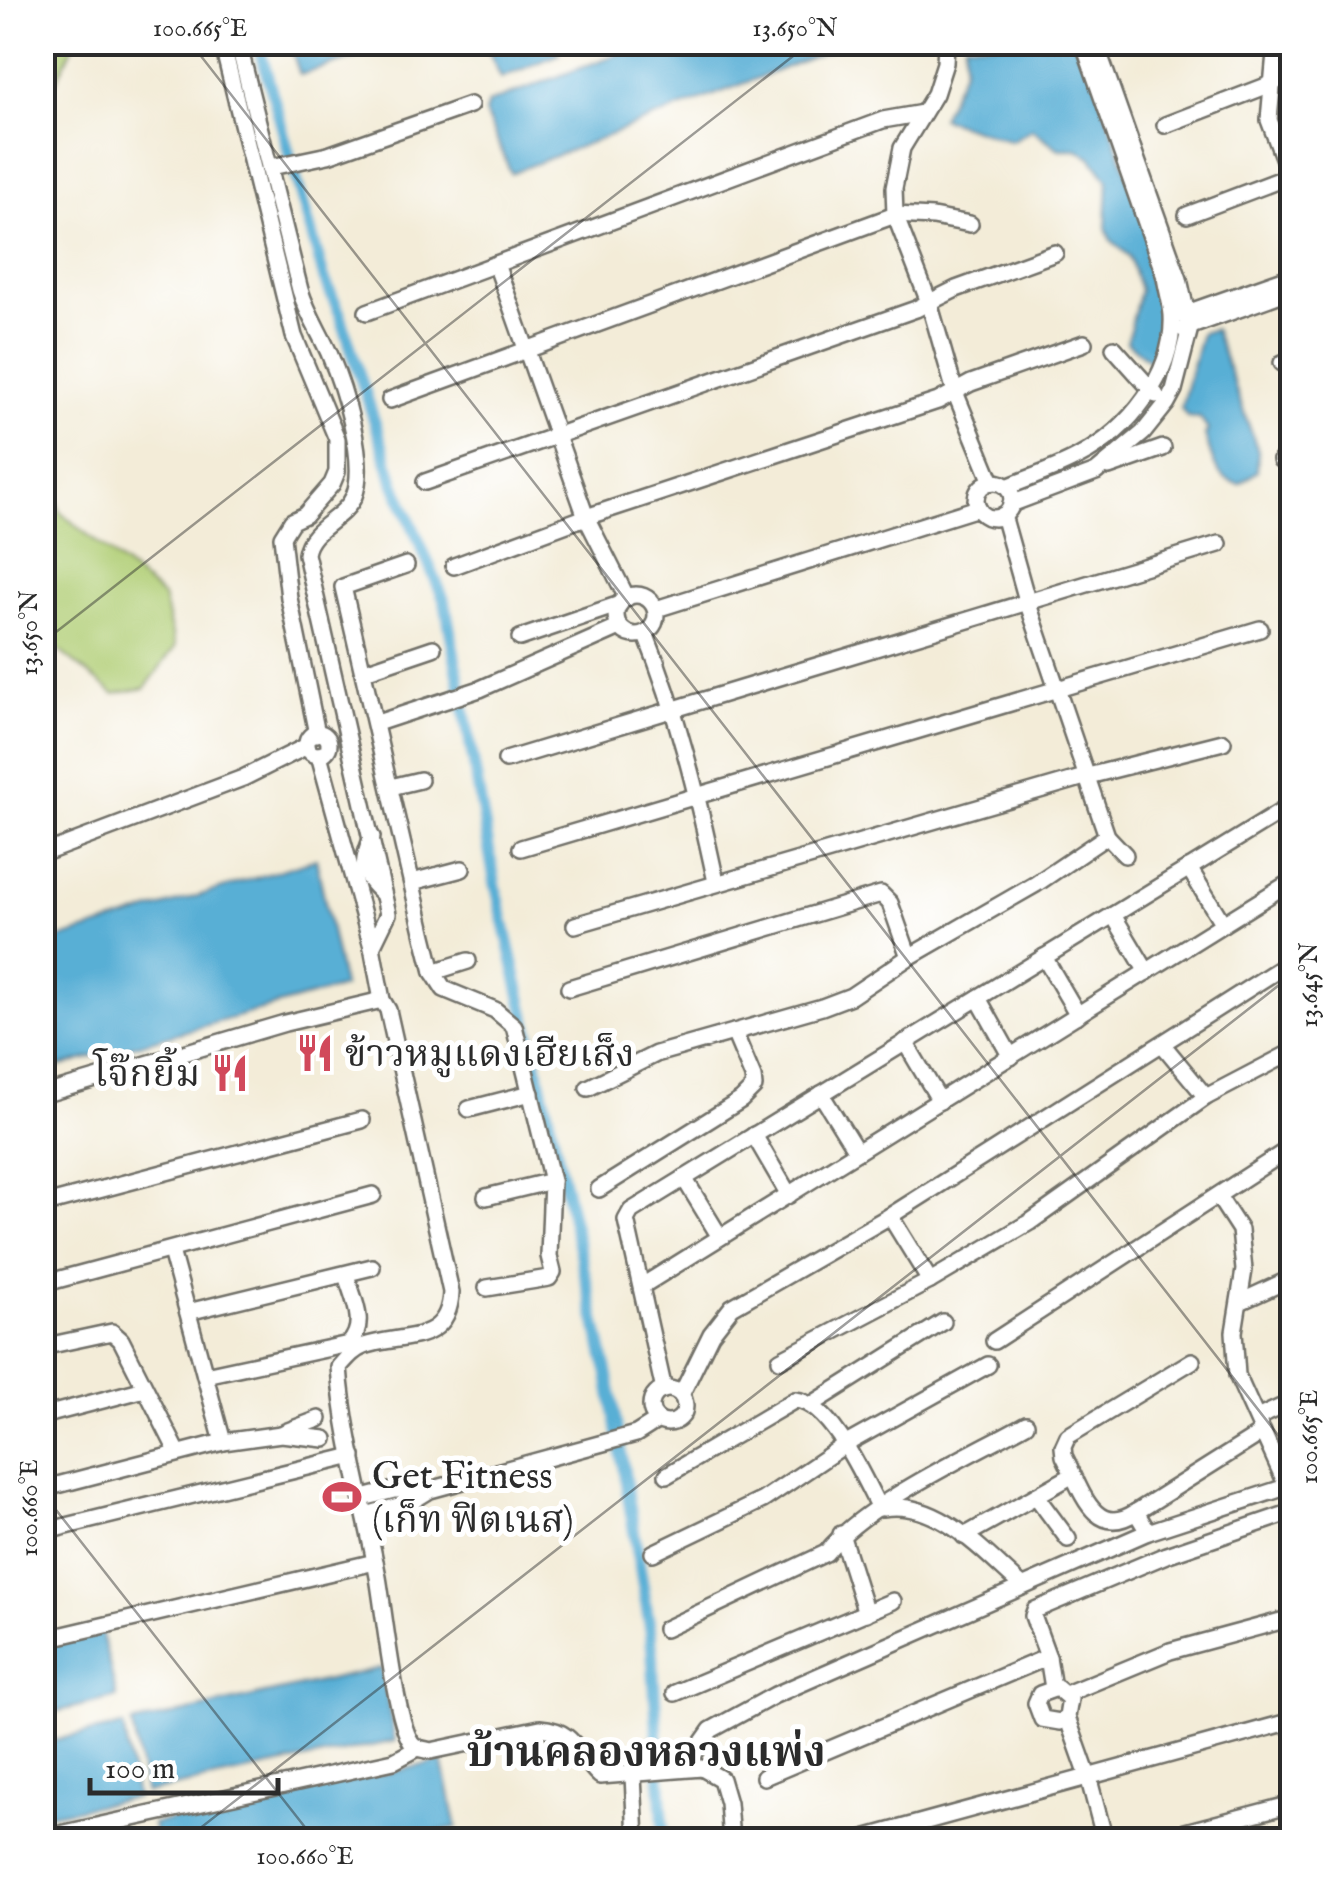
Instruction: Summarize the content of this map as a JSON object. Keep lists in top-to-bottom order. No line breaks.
{"districts":["บ้านคลองหลวงแพ่ง"],"places":{"restaurant":["ข้าวหมูแดงเฮียเส็ง","โจ๊กยิ้ม"],"sports":["Get Fitness (เก็ท ฟิตเนส)"]},"scale_bar":"100 m","coordinates":["100.665°E","13.650°N","13.645°N","100.660°E"]}
